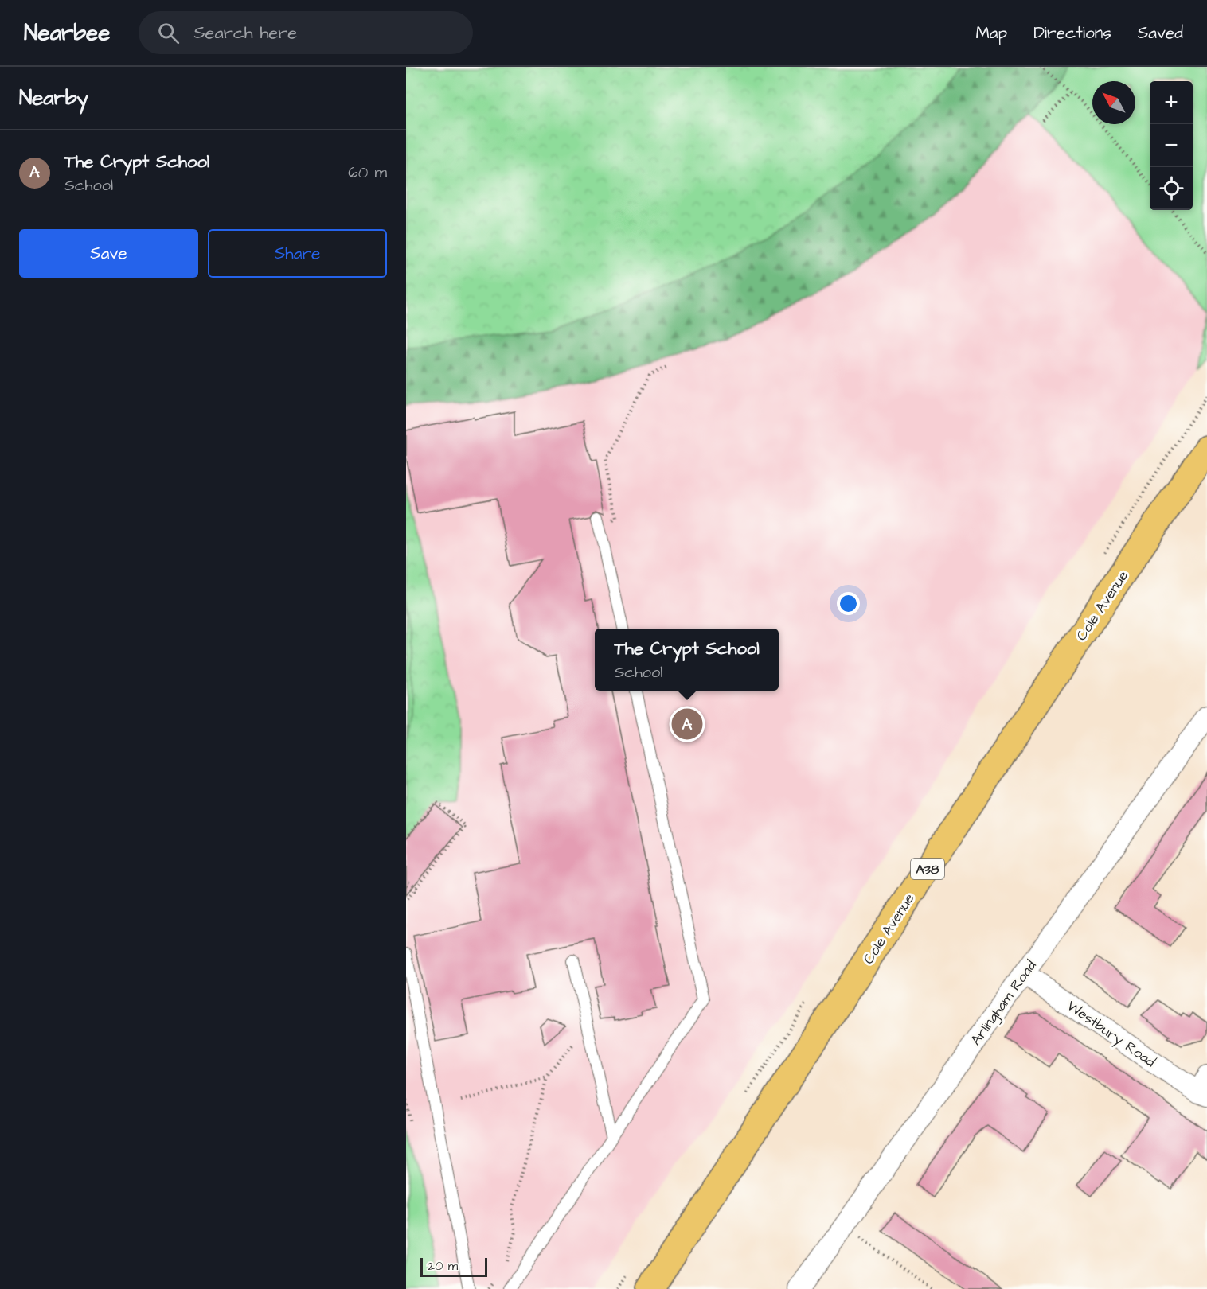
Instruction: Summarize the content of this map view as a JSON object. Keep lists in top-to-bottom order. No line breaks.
{"streets":{"highway":["Cole Avenue","A38"],"street":["Arlingham Road","Westbury Road"]},"crossings":[["Arlingham Road","Westbury Road"]],"scale_bar":"20 m","north":"top left","page":{"header":"Nearbee","search":"Search here","nav":["Map","Directions","Saved"],"heading":"Nearby","map_buttons":["+","−"],"list":[{"mark":"A","name":"The Crypt School","note":"School","value":"60 m"}],"buttons":["Save","Share"],"popup":["The Crypt School","School"],"pins":"A","scale":"20 m"}}
